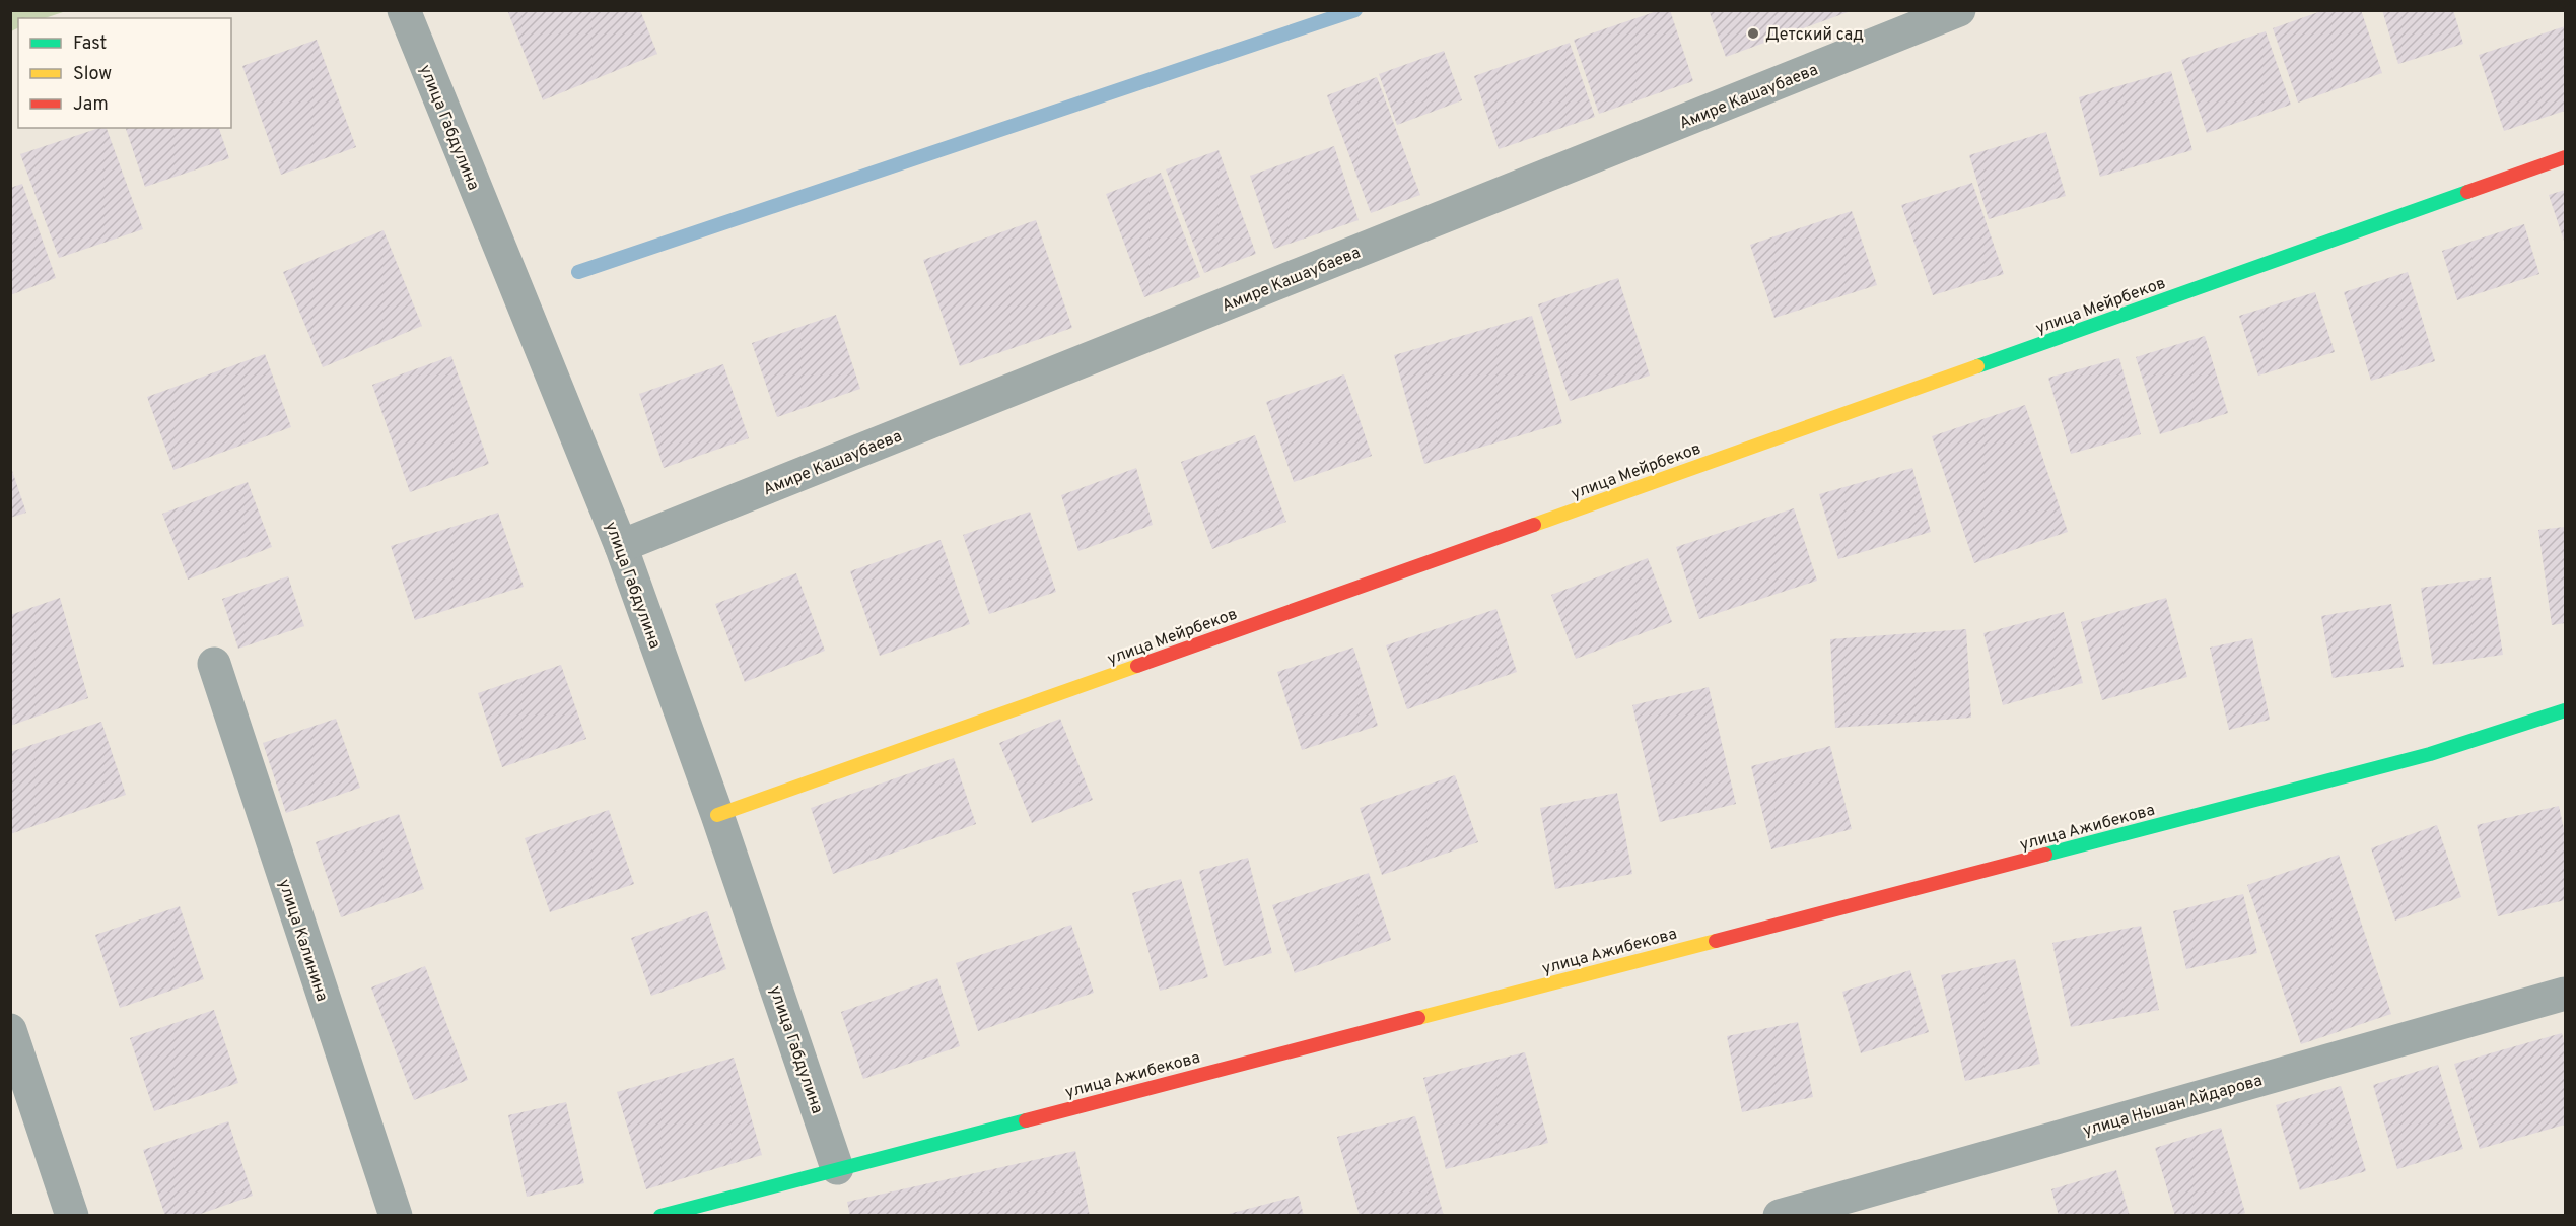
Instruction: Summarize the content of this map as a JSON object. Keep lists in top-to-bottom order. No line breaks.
{"streets":{"street":["Амире Кашаубаева","улица Габдулина","улица Мейрбеков","улица Ажибекова","улица Калинина","улица Нышан Айдарова"]},"crossings":[["Амире Кашаубаева","улица Габдулина"],["улица Габдулина","улица Мейрбеков"],["улица Габдулина","улица Ажибекова"]],"places":["Детский сад"],"legend":["Fast","Slow","Jam"]}
